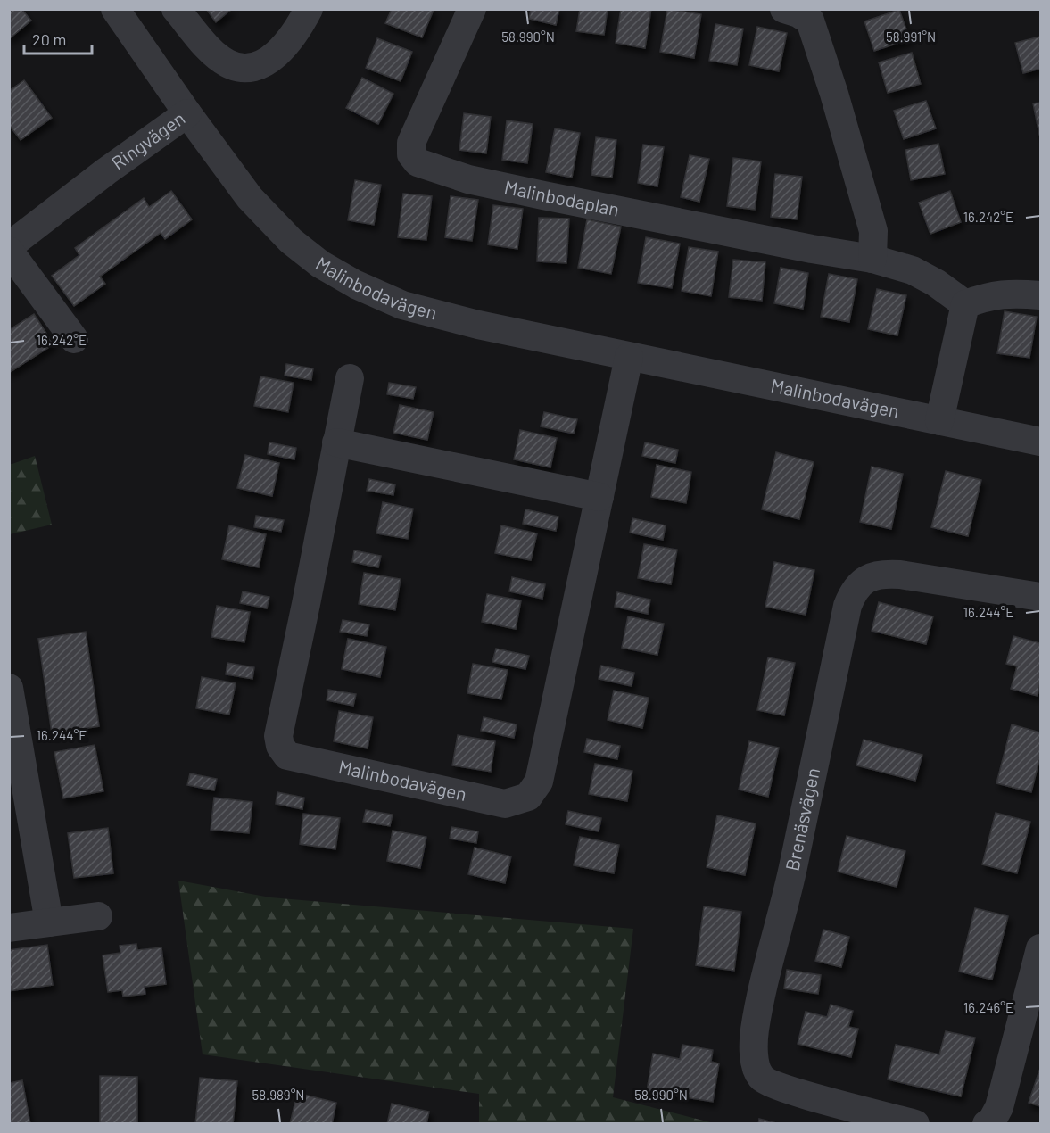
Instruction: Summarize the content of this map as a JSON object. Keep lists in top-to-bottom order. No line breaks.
{"streets":{"street":["Ringvägen","Malinbodaplan","Malinbodavägen","Brenäsvägen"]},"crossings":[["Ringvägen","Malinbodavägen"]],"scale_bar":"20 m","coordinates":["58.990°N","58.991°N","16.242°E","16.244°E","16.246°E","58.989°N"]}
